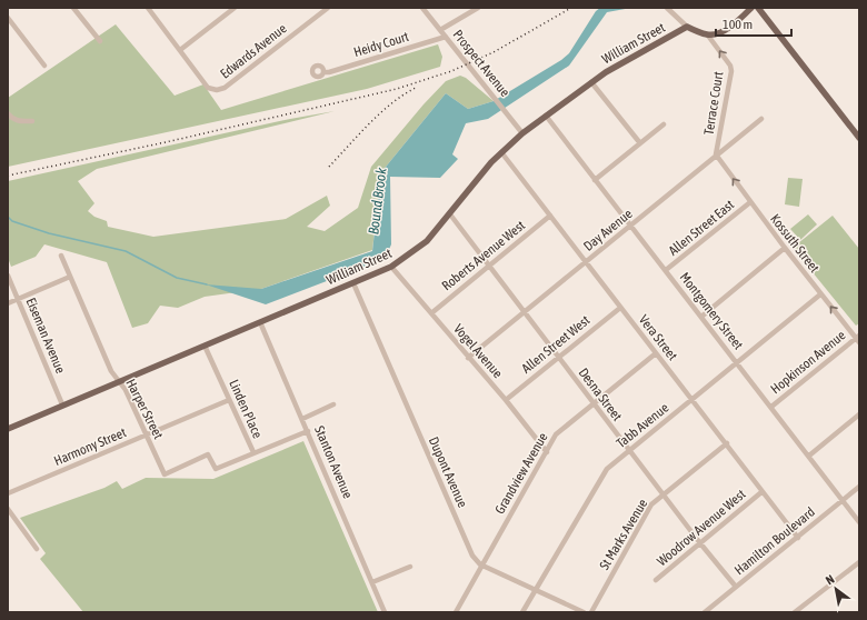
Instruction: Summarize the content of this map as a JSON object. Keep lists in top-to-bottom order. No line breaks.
{"streets":{"main road":["William Street"],"street":["Heidy Court","Edwards Avenue","Prospect Avenue","Terrace Court","Allen Street East","Day Avenue","Kossuth Street","Roberts Avenue West","Montgomery Street","Eiseman Avenue","Vera Street","Allen Street West","Vogel Avenue","Hopkinson Avenue","Desna Street","Harper Street","Linden Place","Tabb Avenue","Harmony Street","Stanton Avenue","Dupont Avenue","Grandview Avenue","Woodrow Avenue West","St Marks Avenue","Hamilton Boulevard"]},"crossings":[["William Street","Prospect Avenue"],["William Street","Montgomery Street"],["William Street","Eiseman Avenue"],["William Street","Vera Street"],["William Street","Vogel Avenue"],["William Street","Desna Street"],["William Street","Harper Street"],["William Street","Linden Place"],["William Street","Stanton Avenue"],["William Street","Dupont Avenue"],["Heidy Court","Prospect Avenue"],["Terrace Court","Day Avenue"],["Terrace Court","Kossuth Street"],["Allen Street East","Kossuth Street"],["Allen Street East","Montgomery Street"],["Day Avenue","Kossuth Street"],["Day Avenue","Montgomery Street"],["Day Avenue","Vera Street"],["Day Avenue","Vogel Avenue"],["Day Avenue","Desna Street"],["Kossuth Street","Hopkinson Avenue"],["Kossuth Street","Tabb Avenue"],["Roberts Avenue West","Vera Street"],["Roberts Avenue West","Vogel Avenue"],["Roberts Avenue West","Desna Street"],["Montgomery Street","Hopkinson Avenue"],["Montgomery Street","Tabb Avenue"],["Montgomery Street","Hamilton Boulevard"],["Vera Street","Allen Street West"],["Vera Street","Tabb Avenue"],["Vera Street","Grandview Avenue"],["Vera Street","Woodrow Avenue West"],["Vera Street","St Marks Avenue"],["Vera Street","Hamilton Boulevard"],["Allen Street West","Vogel Avenue"],["Allen Street West","Desna Street"],["Vogel Avenue","Grandview Avenue"],["Desna Street","Tabb Avenue"],["Desna Street","Grandview Avenue"],["Desna Street","Woodrow Avenue West"],["Desna Street","St Marks Avenue"],["Desna Street","Hamilton Boulevard"],["Harper Street","Linden Place"],["Harper Street","Harmony Street"],["Linden Place","Harmony Street"],["Linden Place","Stanton Avenue"],["Dupont Avenue","Grandview Avenue"]],"one_way":["Terrace Court","Kossuth Street"],"water":["Bound Brook"],"scale_bar":"100 m","north":"top left"}
